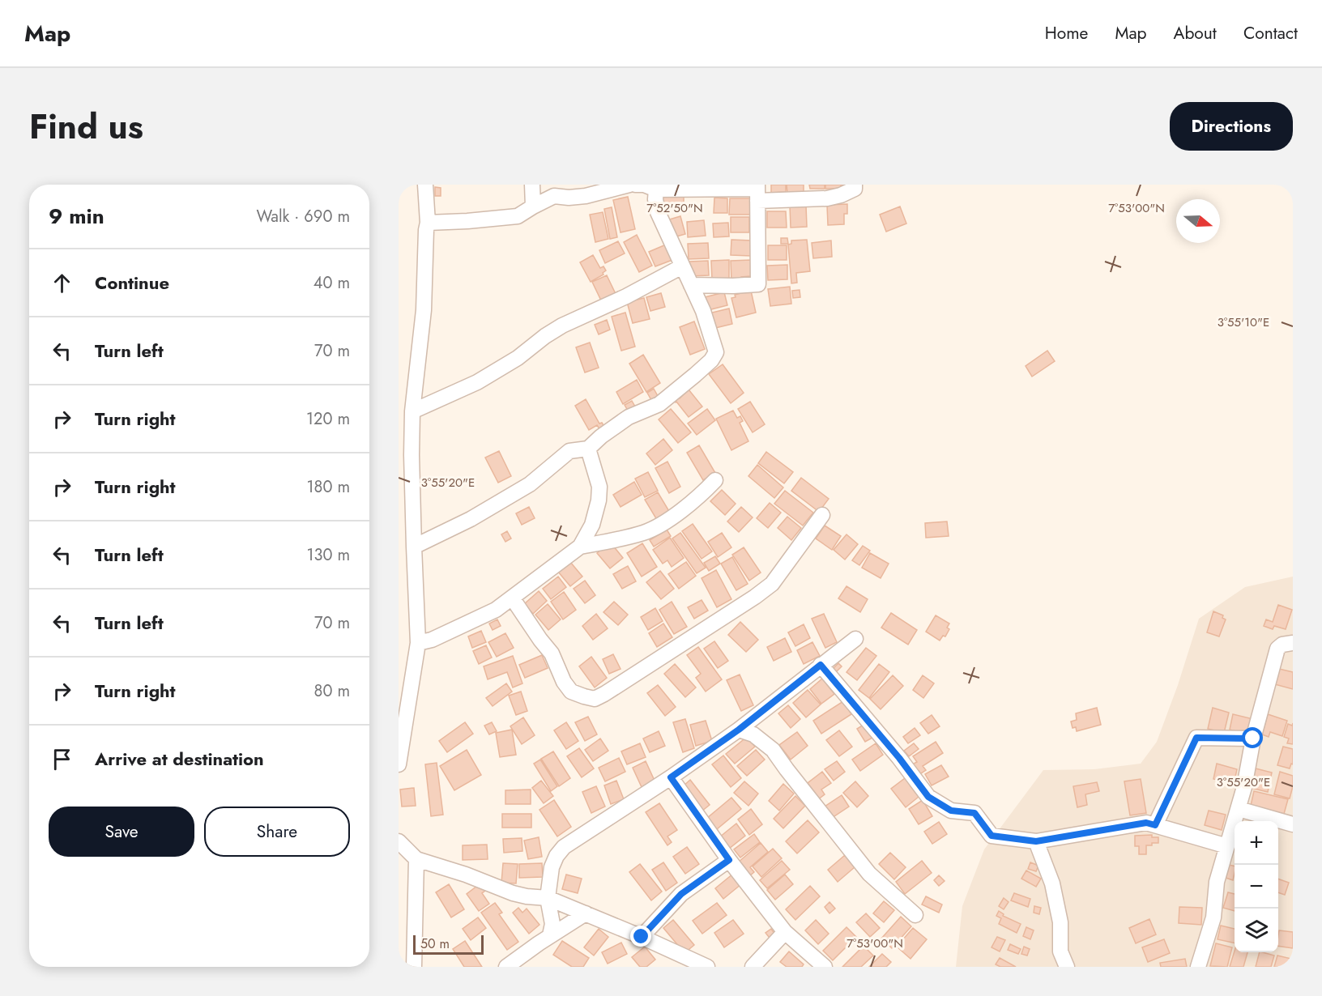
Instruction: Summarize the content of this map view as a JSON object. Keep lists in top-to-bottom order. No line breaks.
{"scale_bar":"50 m","north":"right","page":{"header":"Map","nav":["Home","Map","About","Contact"],"title":"Find us","buttons":["Directions",["Save","Share"]],"heading":["9 min","Walk · 690 m"],"list":[["Continue","40 m"],["Turn left","70 m"],["Turn right","120 m"],["Turn right","180 m"],["Turn left","130 m"],["Turn left","70 m"],["Turn right","80 m"],"Arrive at destination"],"map_buttons":["+","−"],"scale":"50 m"},"coordinates":["7°52'50\"N","7°53'00\"N","3°55'10\"E","3°55'20\"E"]}
